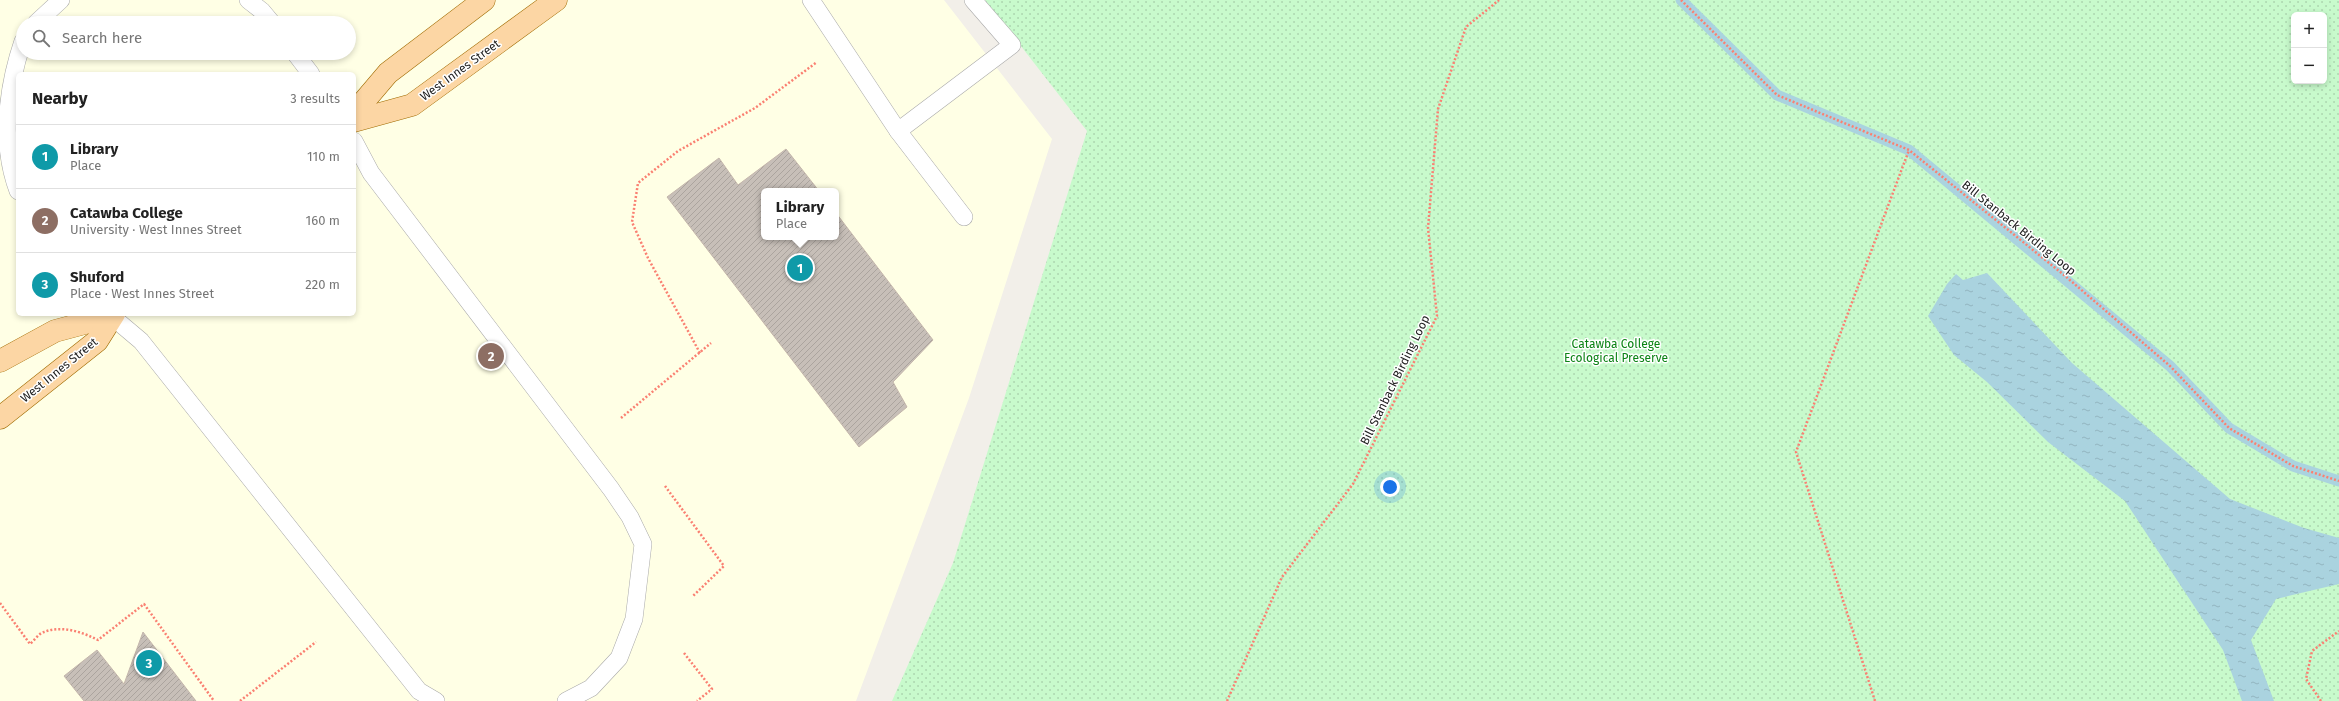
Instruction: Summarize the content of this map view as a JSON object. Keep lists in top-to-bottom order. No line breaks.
{"streets":{"main road":["West Innes Street"],"path":["Bill Stanback Birding Loop"]},"parks":["Catawba College Ecological Preserve"],"page":{"map_buttons":["+","−"],"search":"Search here","heading":["Nearby","3 results"],"list":[{"mark":"1","name":"Library","note":"Place","value":"110 m"},{"mark":"2","name":"Catawba College","note":"University · West Innes Street","value":"160 m"},{"mark":"3","name":"Shuford","note":"Place · West Innes Street","value":"220 m"}],"popup":["Library","Place"],"pins":["1","2","3"]}}
